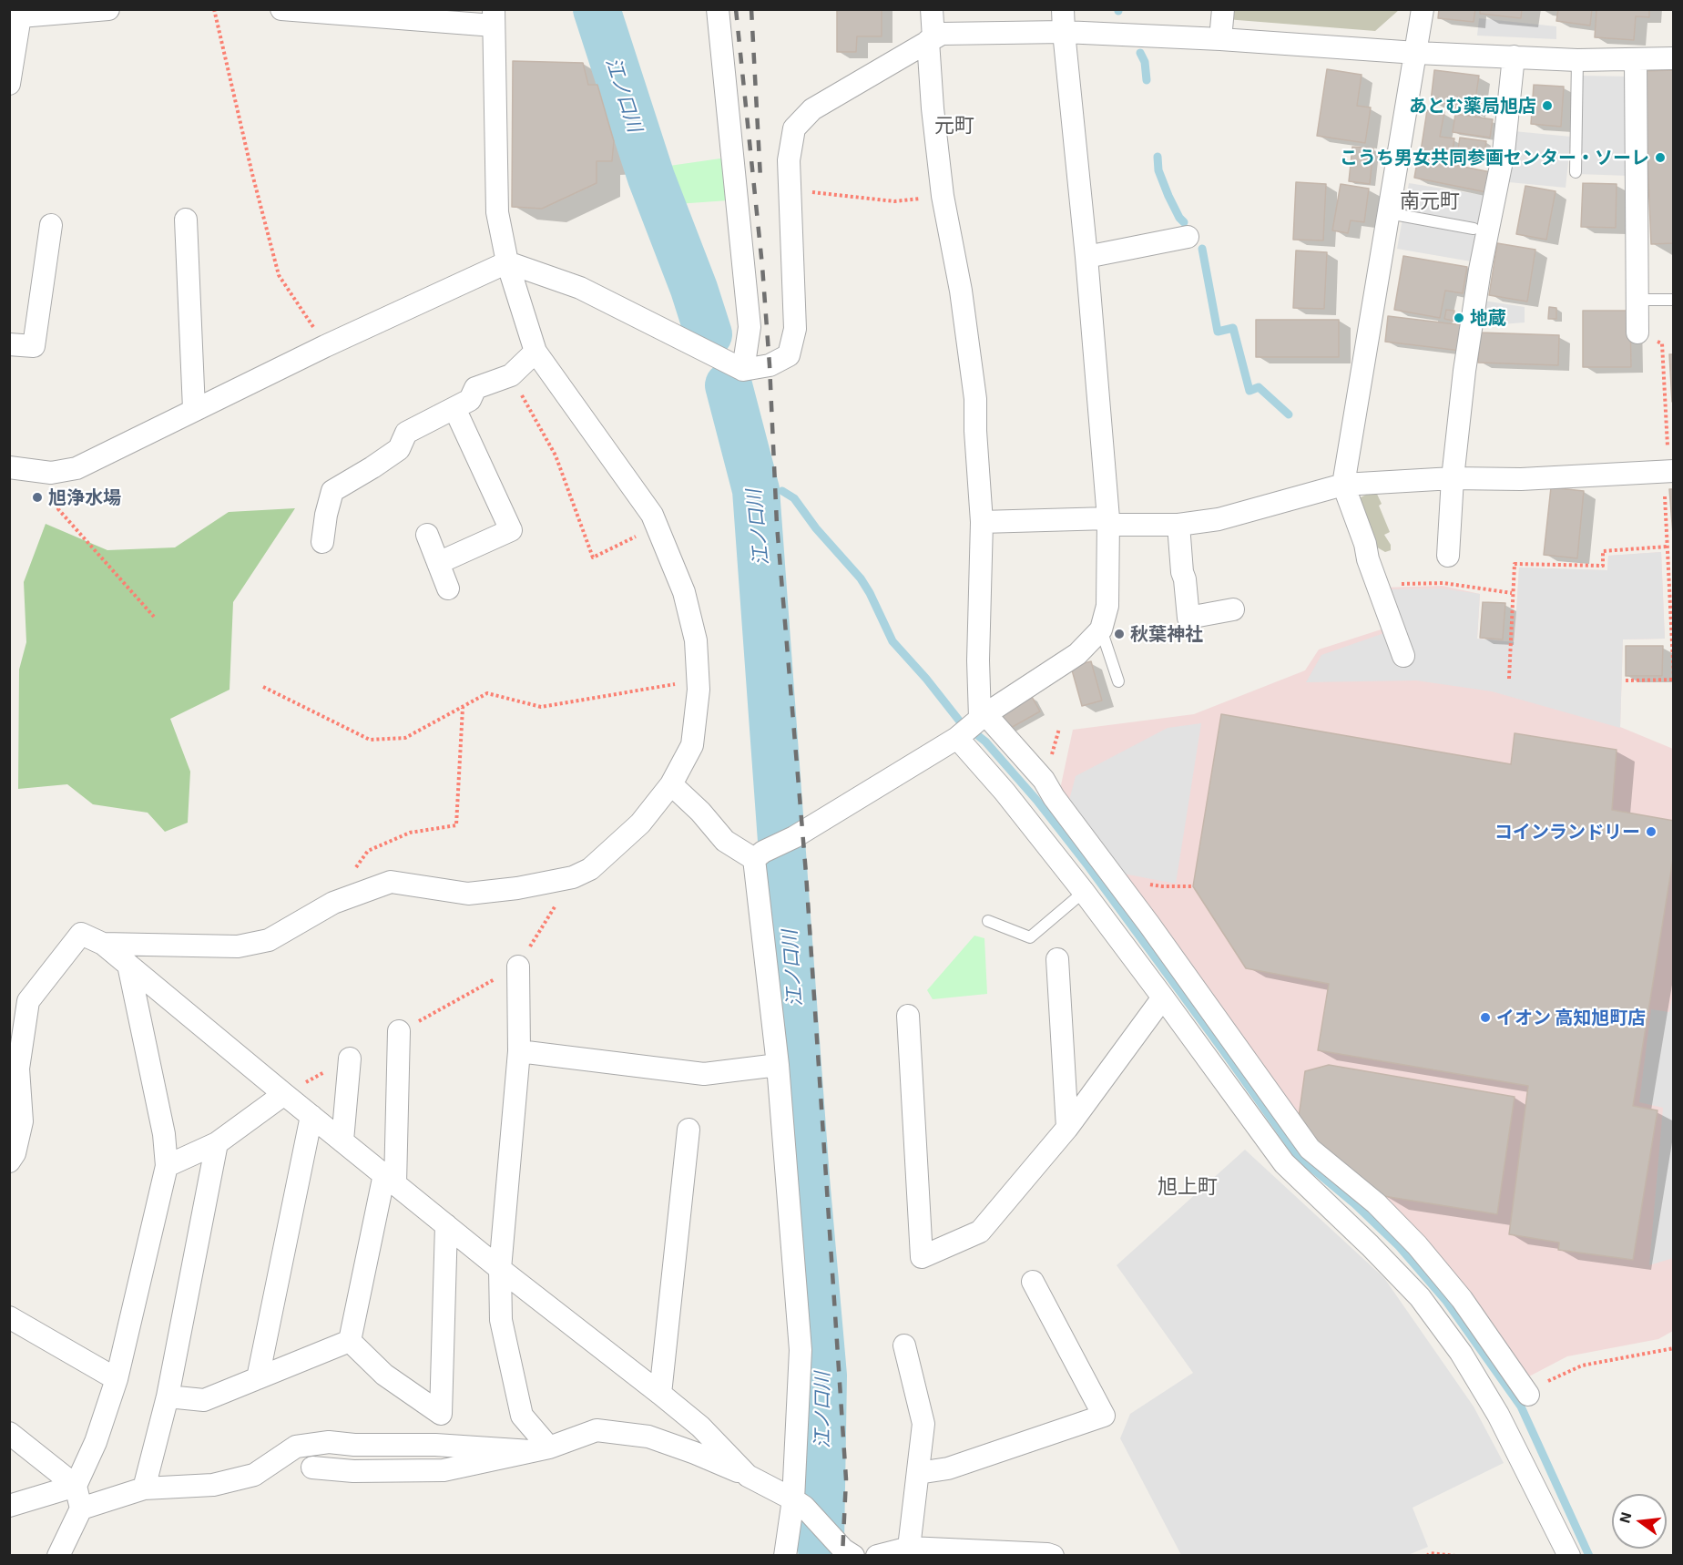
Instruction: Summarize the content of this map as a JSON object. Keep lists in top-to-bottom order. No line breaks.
{"districts":["元町","南元町","旭上町"],"water":["江ノ口川"],"places":["あとむ薬局旭店","こうち男女共同参画センター・ソーレ","地蔵","旭浄水場","秋葉神社","コインランドリー","イオン 高知旭町店"],"north":"left"}
